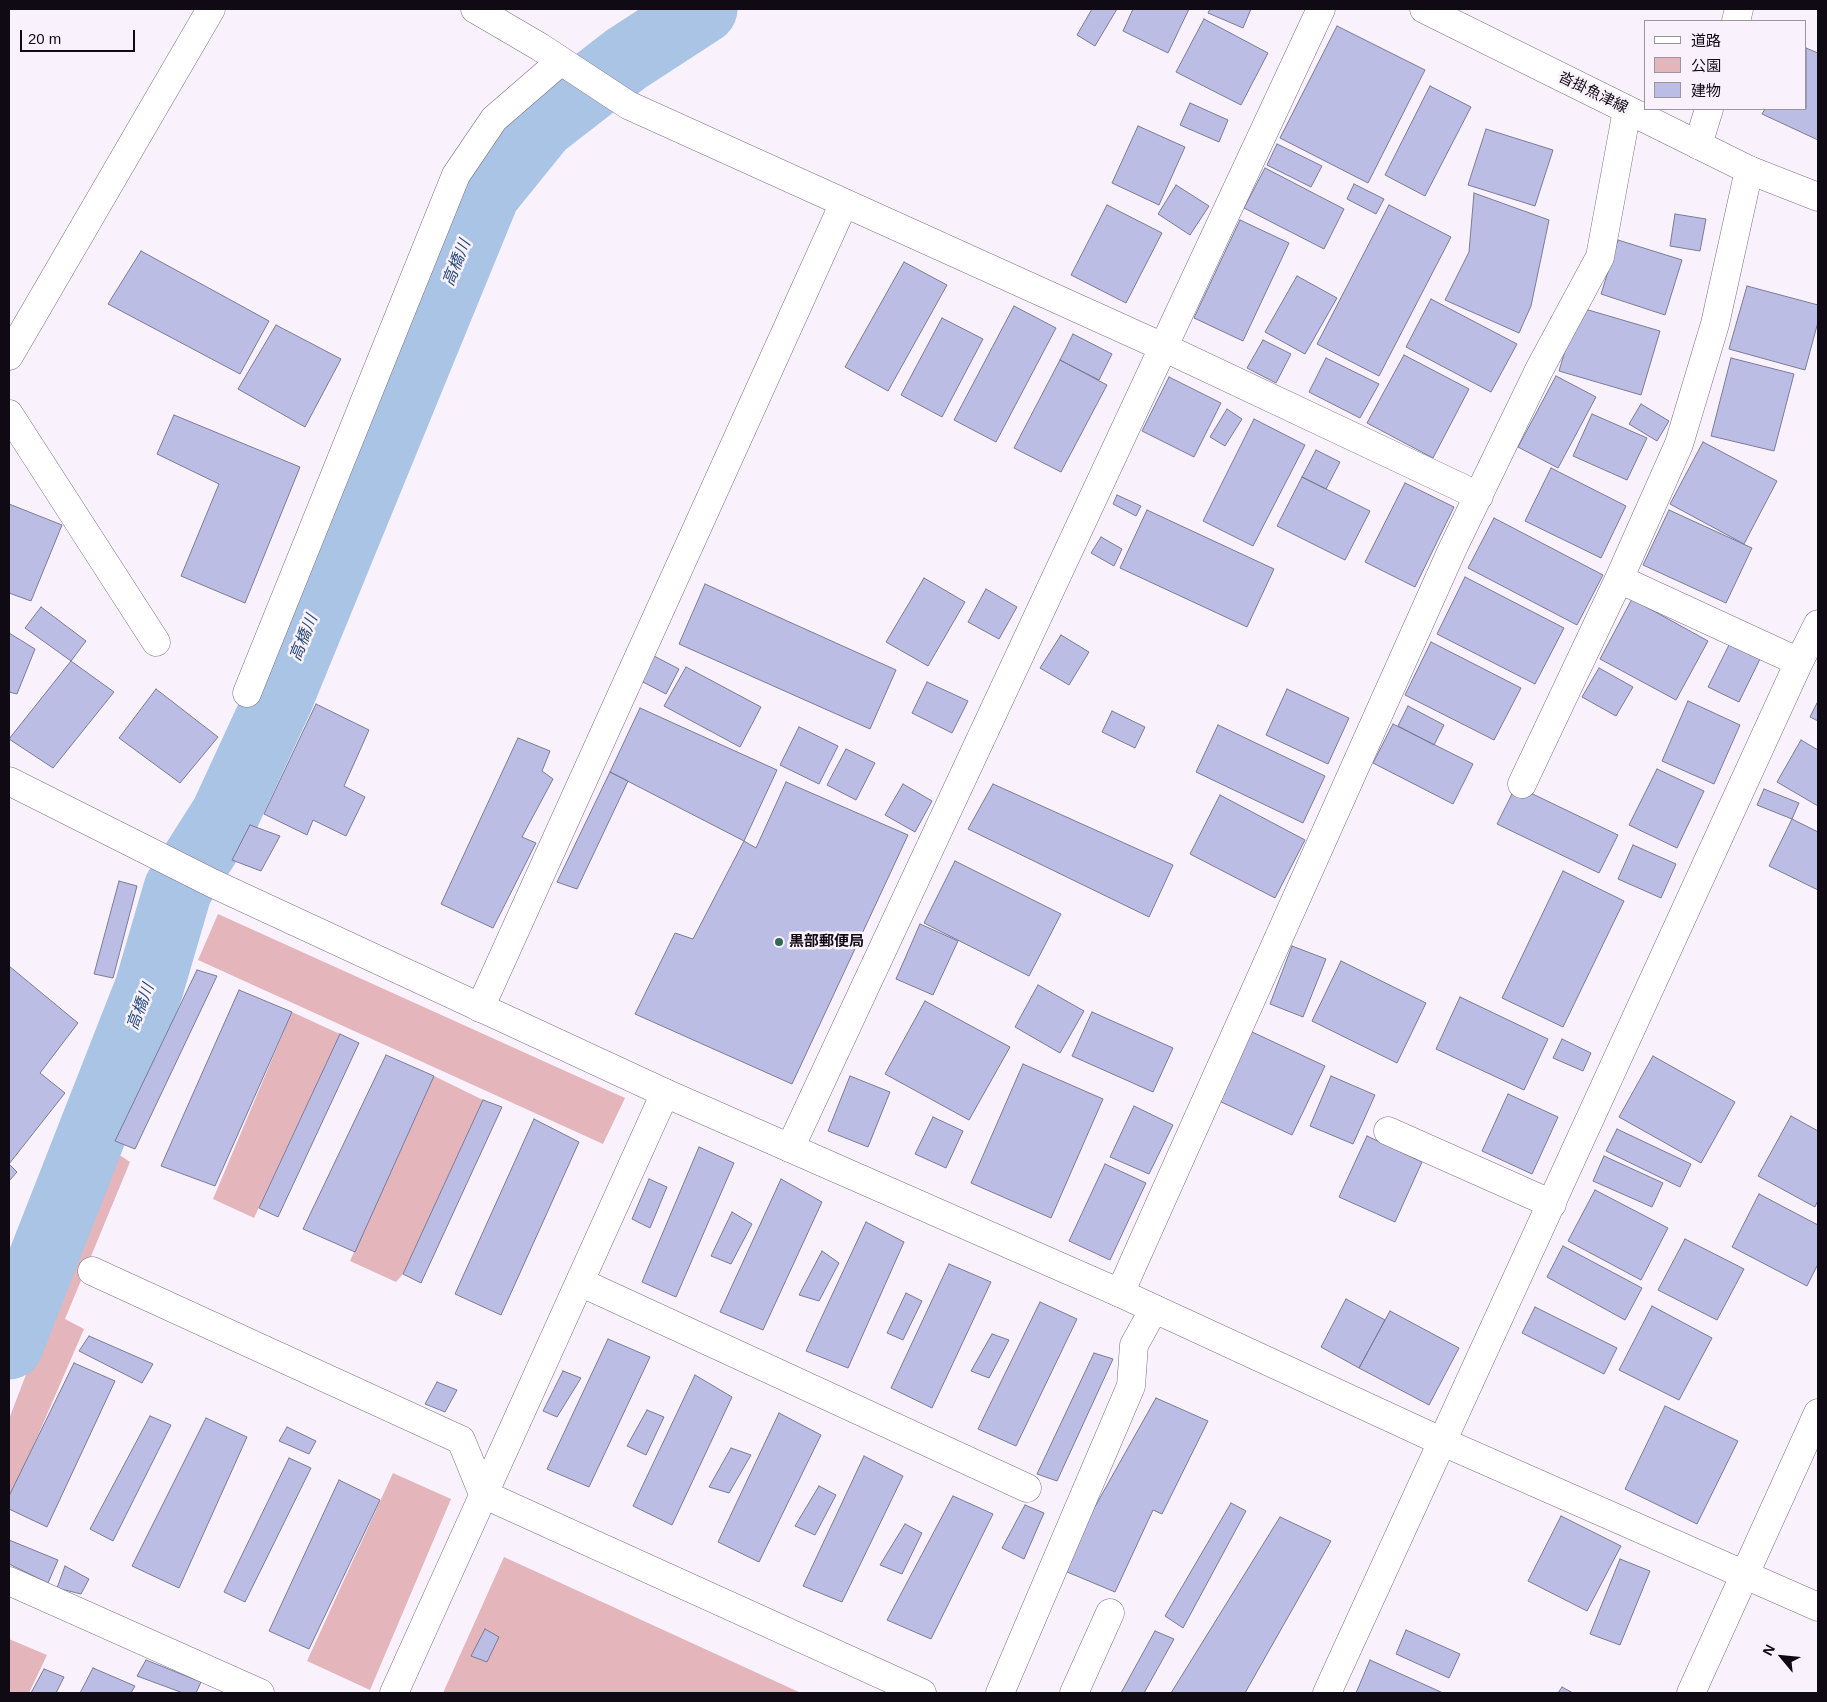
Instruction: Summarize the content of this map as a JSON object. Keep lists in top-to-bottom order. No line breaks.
{"streets":{"street":["沓掛魚津線"]},"water":["高橋川"],"places":["黒部郵便局"],"legend":["道路","公園","建物"],"scale_bar":"20 m","north":"top left"}
